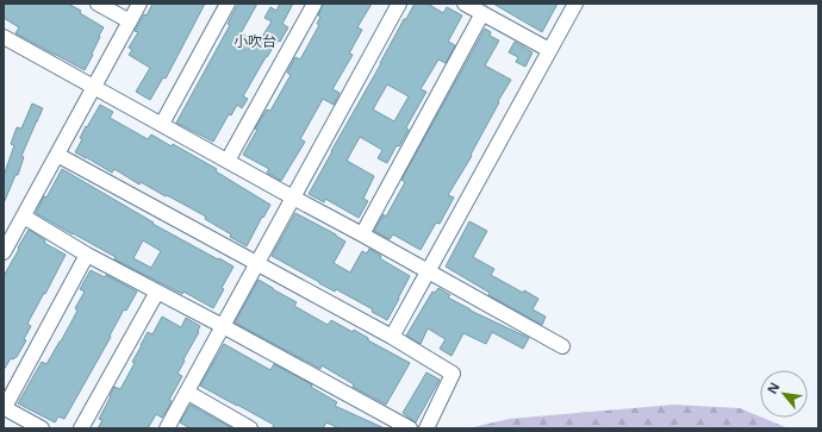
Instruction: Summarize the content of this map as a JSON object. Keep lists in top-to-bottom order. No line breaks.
{"districts":["小吹台"],"north":"top left"}
